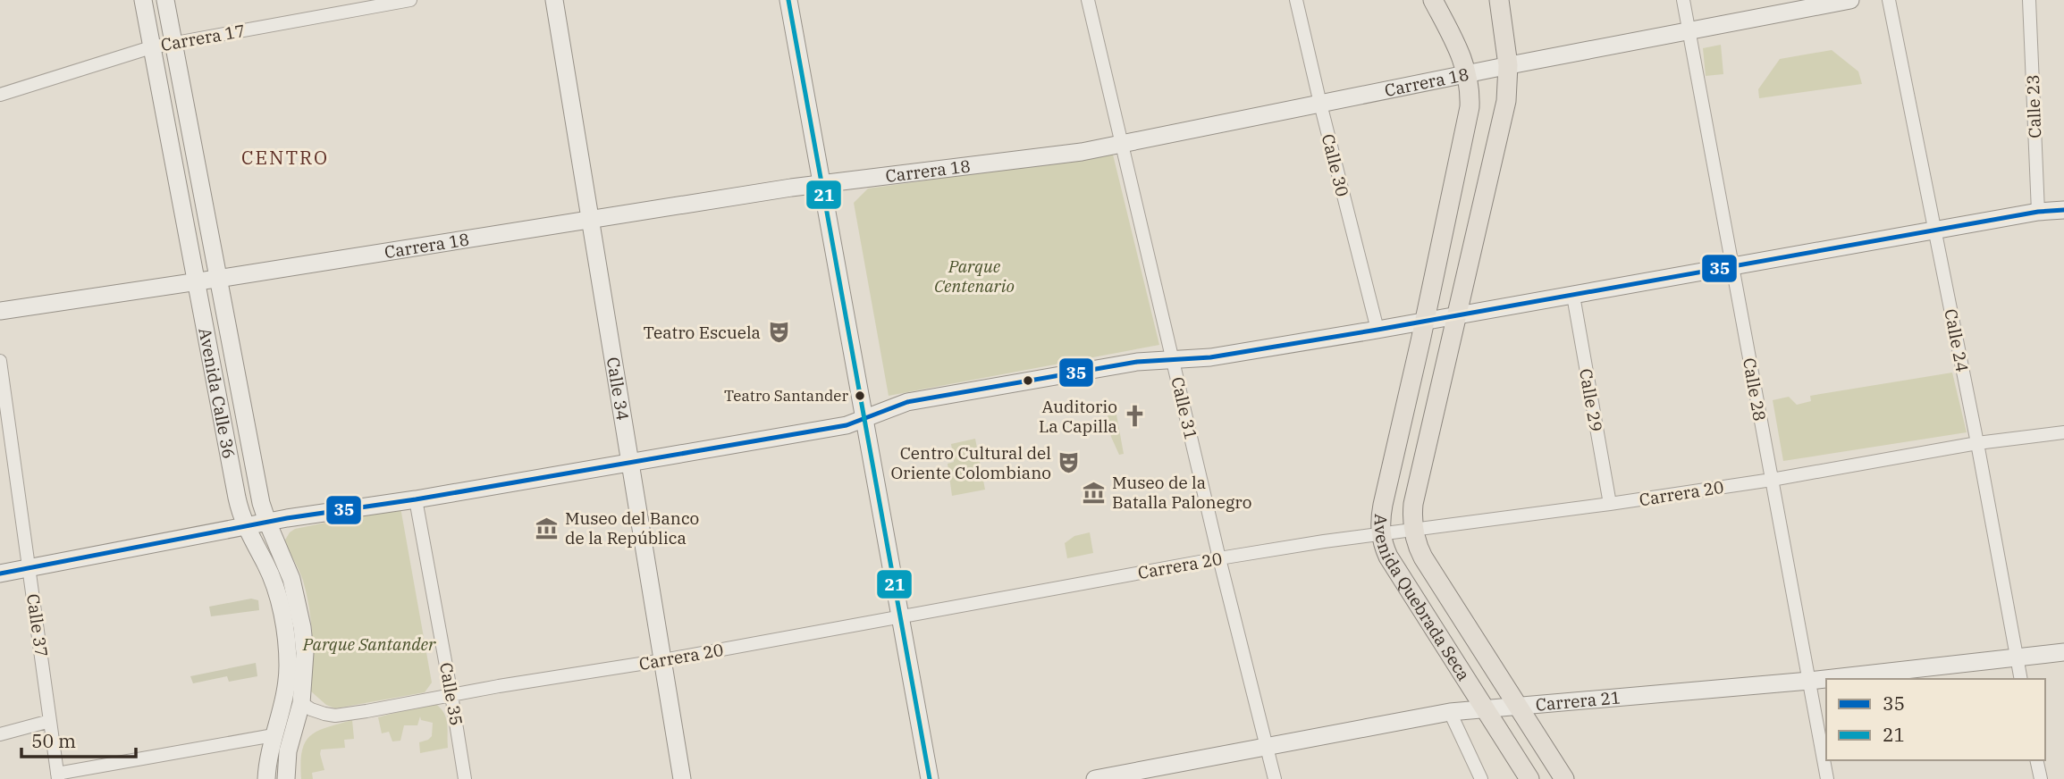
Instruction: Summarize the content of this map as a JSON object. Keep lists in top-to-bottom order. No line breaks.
{"streets":{"main road":["Avenida Quebrada Seca"],"street":["Carrera 17","Carrera 18","Calle 23","Calle 30","Calle 24","Calle 34","Calle 28","Avenida Calle 36","Calle 29","Calle 31","Carrera 20","Calle 37","Calle 35","Carrera 21"]},"crossings":[["Carrera 17","Avenida Calle 36"],["Carrera 18","Calle 30"],["Carrera 18","Calle 34"],["Carrera 18","Calle 28"],["Carrera 18","Avenida Calle 36"],["Carrera 18","Calle 31"],["Carrera 18","Avenida Quebrada Seca"],["Calle 24","Carrera 20"],["Calle 24","Carrera 21"],["Calle 34","Carrera 20"],["Calle 28","Carrera 20"],["Calle 28","Carrera 21"],["Avenida Calle 36","Carrera 20"],["Calle 29","Carrera 20"],["Calle 31","Carrera 20"],["Calle 31","Carrera 21"],["Carrera 20","Avenida Quebrada Seca"],["Carrera 20","Calle 35"],["Avenida Quebrada Seca","Carrera 21"]],"districts":["CENTRO"],"parks":["Parque Centenario","Parque Santander"],"places":{"theatre":["Teatro Escuela","Centro Cultural del Oriente Colombiano"],"other":["Teatro Santander"],"church":["Auditorio La Capilla"],"museum":["Museo de la Batalla Palonegro","Museo del Banco de la República"]},"lines":["transit line 21","transit line 35"],"legend":["35","21"],"scale_bar":"50 m"}
